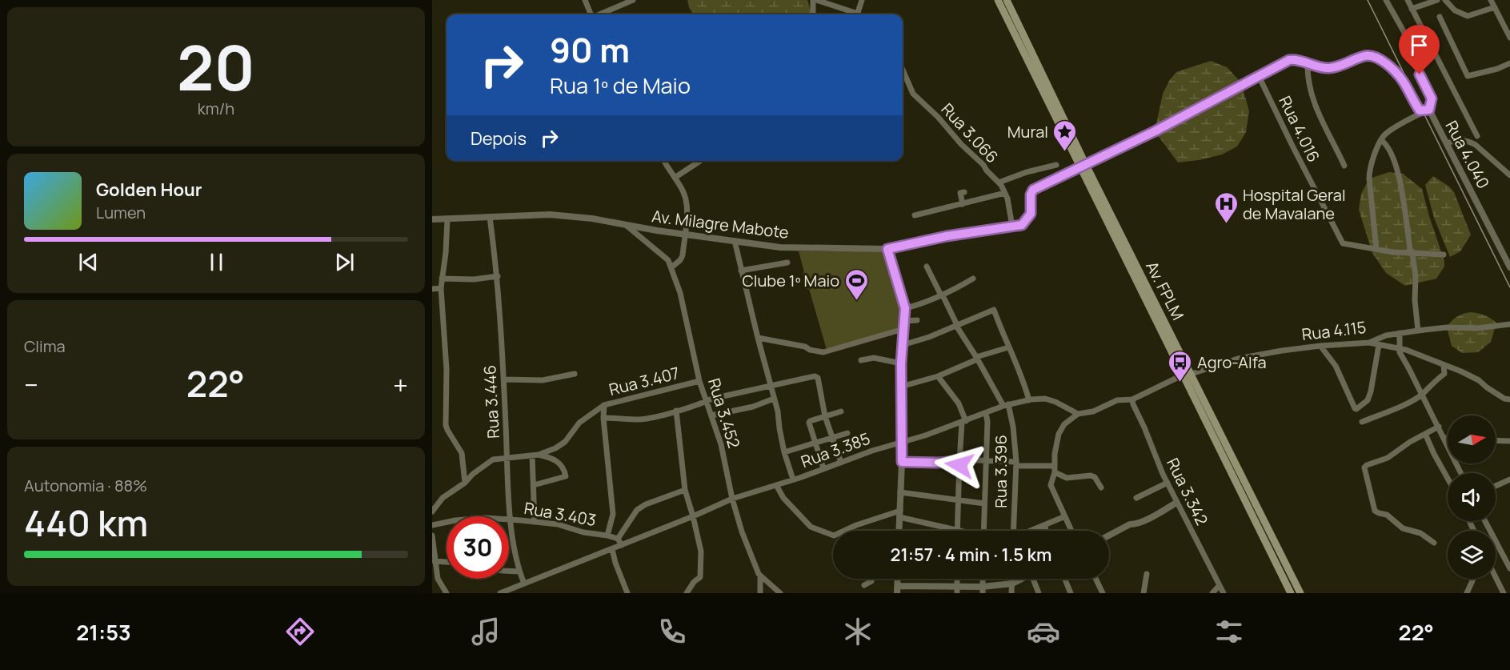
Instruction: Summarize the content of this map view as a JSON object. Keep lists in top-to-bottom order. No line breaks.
{"streets":{"main road":["Av. FPLM"],"street":["Rua 4.016","Rua 3.066","Rua 4.040","Av. Milagre Mabote","Rua 4.115","Rua 3.407","Rua 3.446","Rua 3.452","Rua 3.385","Rua 3.396","Rua 3.342","Rua 3.403"]},"crossings":[["Rua 3.066","Av. Milagre Mabote"],["Av. Milagre Mabote","Av. FPLM"],["Av. Milagre Mabote","Rua 3.446"],["Av. FPLM","Rua 4.115"],["Rua 3.407","Rua 3.446"],["Rua 3.407","Rua 3.452"],["Rua 3.446","Rua 3.385"],["Rua 3.446","Rua 3.403"],["Rua 3.452","Rua 3.385"],["Rua 3.385","Rua 3.396"]],"places":{"place":["Mural"],"hospital":["Hospital Geral de Mavalane"],"sports":["Clube 1º Maio"],"bus stop":["Agro-Alfa"]},"north":"right","page":{"tile":[["20","km/h"],"Clima",["Autonomia · 88%","440 km"]],"turn":["90 m","Rua 1º de Maio"],"then":"Depois","song":["Golden Hour","Lumen"],"heat":["−","22°","+"],"limit":"30","trip":"21:57 · 4 min · 1.5 km","tabs":["21:53","22°"]}}
